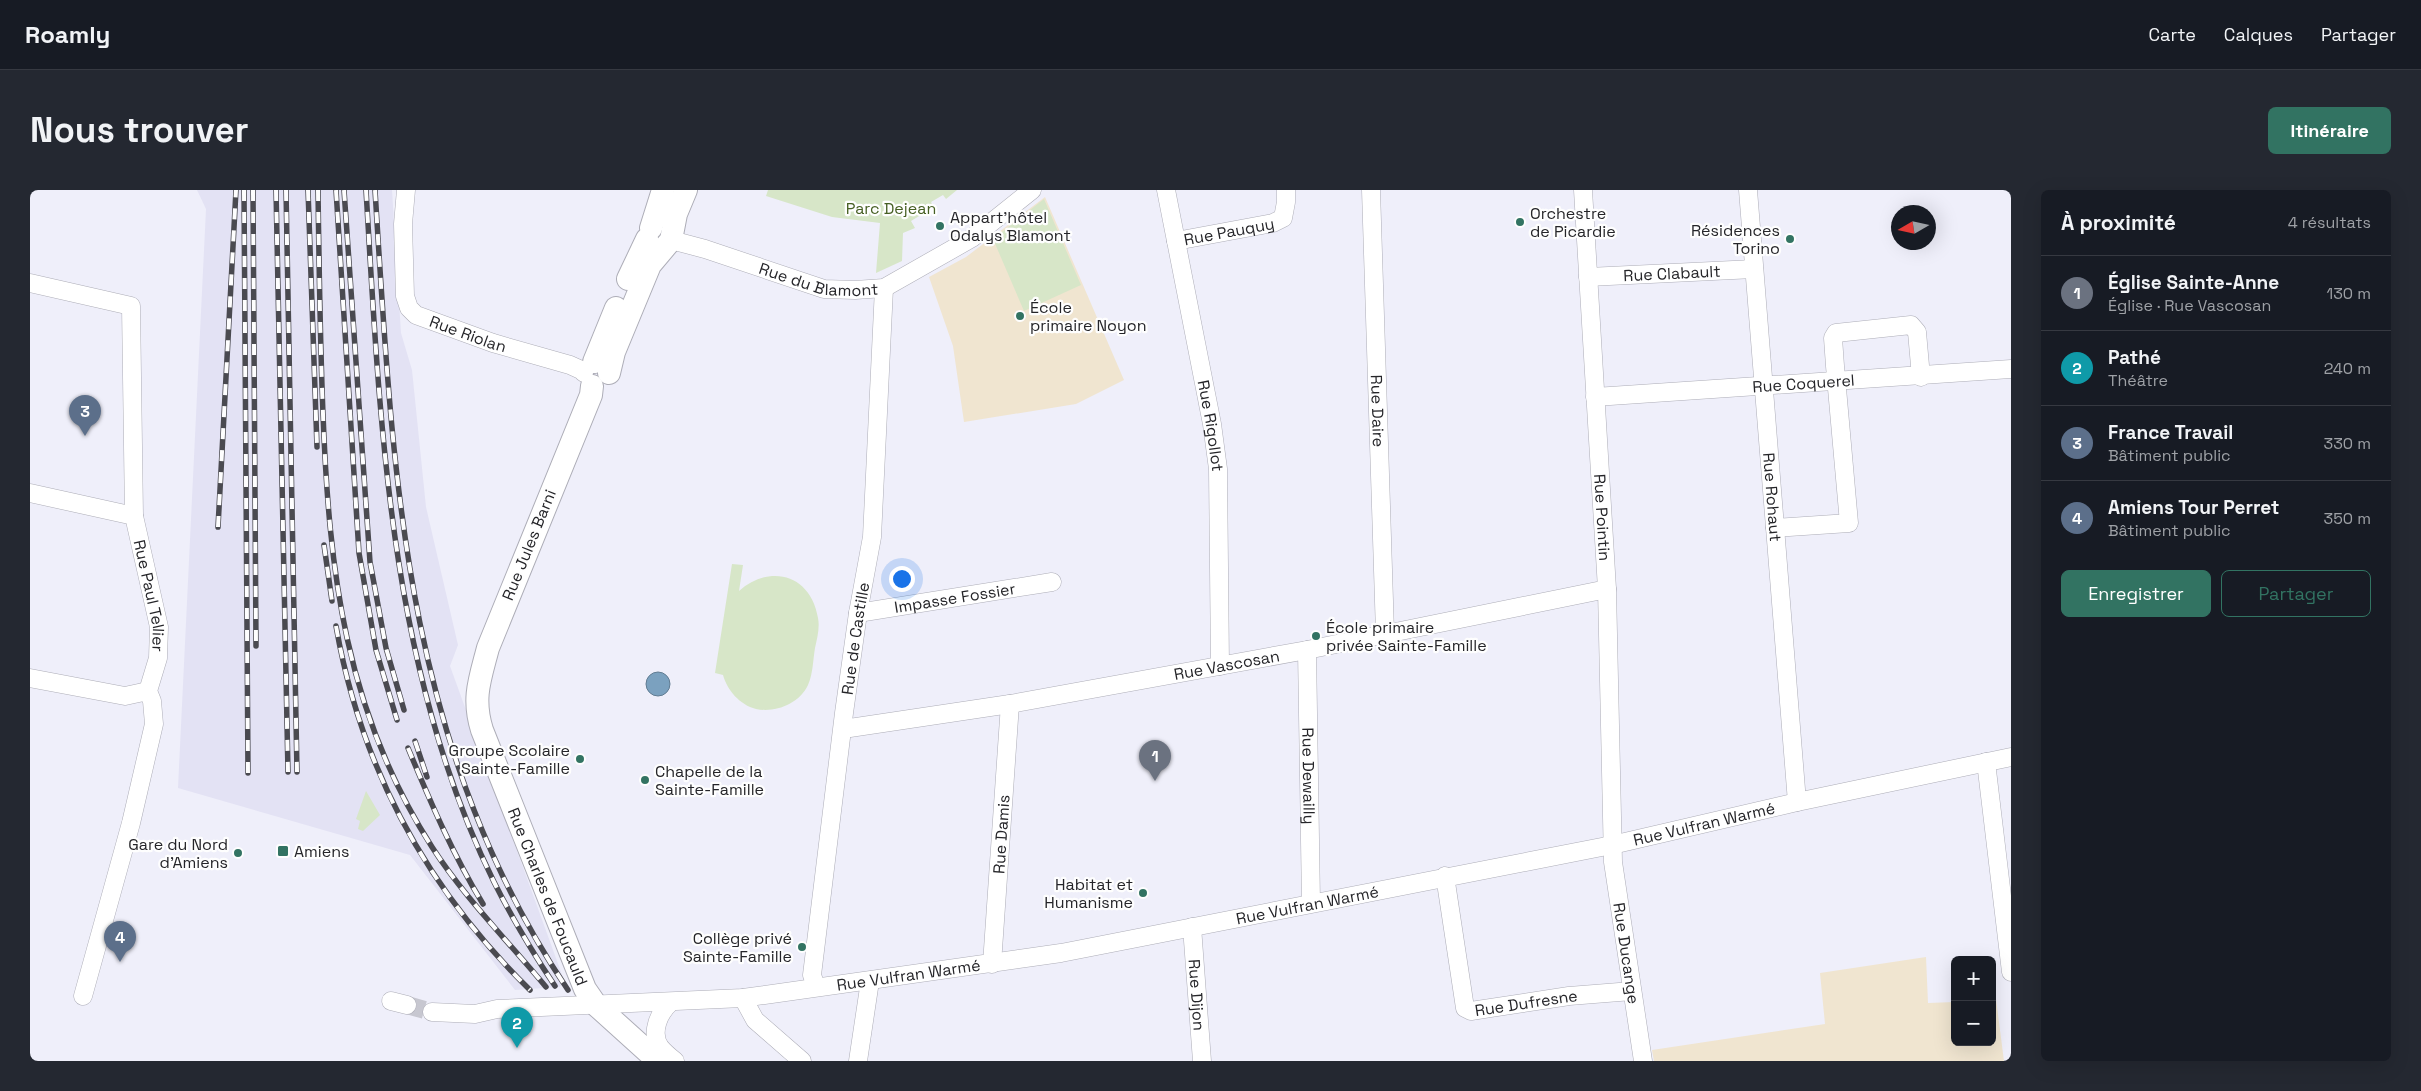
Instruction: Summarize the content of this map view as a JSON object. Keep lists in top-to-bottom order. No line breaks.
{"streets":{"main road":["Rue Jules Barni","Rue Charles de Foucauld"],"street":["Rue Pauquy","Rue Clabault","Rue du Blamont","Rue Riolan","Rue Coquerel","Rue Daire","Rue Rigollot","Rue Rohaut","Rue Pointin","Rue Paul Tellier","Impasse Fossier","Rue de Castille","Rue Vascosan","Rue Dewailly","Rue Vulfran Warmé","Rue Damis","Rue Ducange","Rue Dijon","Rue Dufresne"]},"crossings":[["Rue Pauquy","Rue Rigollot"],["Rue Clabault","Rue Rohaut"],["Rue Clabault","Rue Pointin"],["Rue du Blamont","Rue Jules Barni"],["Rue du Blamont","Rue de Castille"],["Rue Riolan","Rue Jules Barni"],["Rue Coquerel","Rue Rohaut"],["Rue Coquerel","Rue Pointin"],["Rue Daire","Rue Vascosan"],["Rue Rigollot","Rue Vascosan"],["Rue Rohaut","Rue Vulfran Warmé"],["Rue Pointin","Rue Vascosan"],["Rue Pointin","Rue Vulfran Warmé"],["Rue Pointin","Rue Ducange"],["Rue Jules Barni","Rue Charles de Foucauld"],["Impasse Fossier","Rue de Castille"],["Rue de Castille","Rue Vascosan"],["Rue de Castille","Rue Vulfran Warmé"],["Rue Vascosan","Rue Dewailly"],["Rue Vascosan","Rue Damis"],["Rue Dewailly","Rue Vulfran Warmé"],["Rue Vulfran Warmé","Rue Damis"],["Rue Vulfran Warmé","Rue Charles de Foucauld"],["Rue Vulfran Warmé","Rue Ducange"],["Rue Vulfran Warmé","Rue Dijon"],["Rue Vulfran Warmé","Rue Dufresne"],["Rue Ducange","Rue Dufresne"]],"parks":["Parc Dejean"],"places":{"other":["Orchestre de Picardie","Appart'hôtel Odalys Blamont","Résidences Torino","École primaire Noyon","École primaire privée Sainte-Famille","Groupe Scolaire Sainte-Famille","Chapelle de la Sainte-Famille","Gare du Nord d'Amiens","Habitat et Humanisme","Collège privé Sainte-Famille"],"transit":["Amiens"]},"north":"left","page":{"header":"Roamly","nav":["Carte","Calques","Partager"],"buttons":["Itinéraire",["Enregistrer","Partager"]],"title":"Nous trouver","heading":["À proximité","4 résultats"],"list":[{"mark":"1","name":"Église Sainte-Anne","note":"Église · Rue Vascosan","value":"130 m"},{"mark":"2","name":"Pathé","note":"Théâtre","value":"240 m"},{"mark":"3","name":"France Travail","note":"Bâtiment public","value":"330 m"},{"mark":"4","name":"Amiens Tour Perret","note":"Bâtiment public","value":"350 m"}],"pins":["3","1","4","2"],"map_buttons":["+","−"]}}
